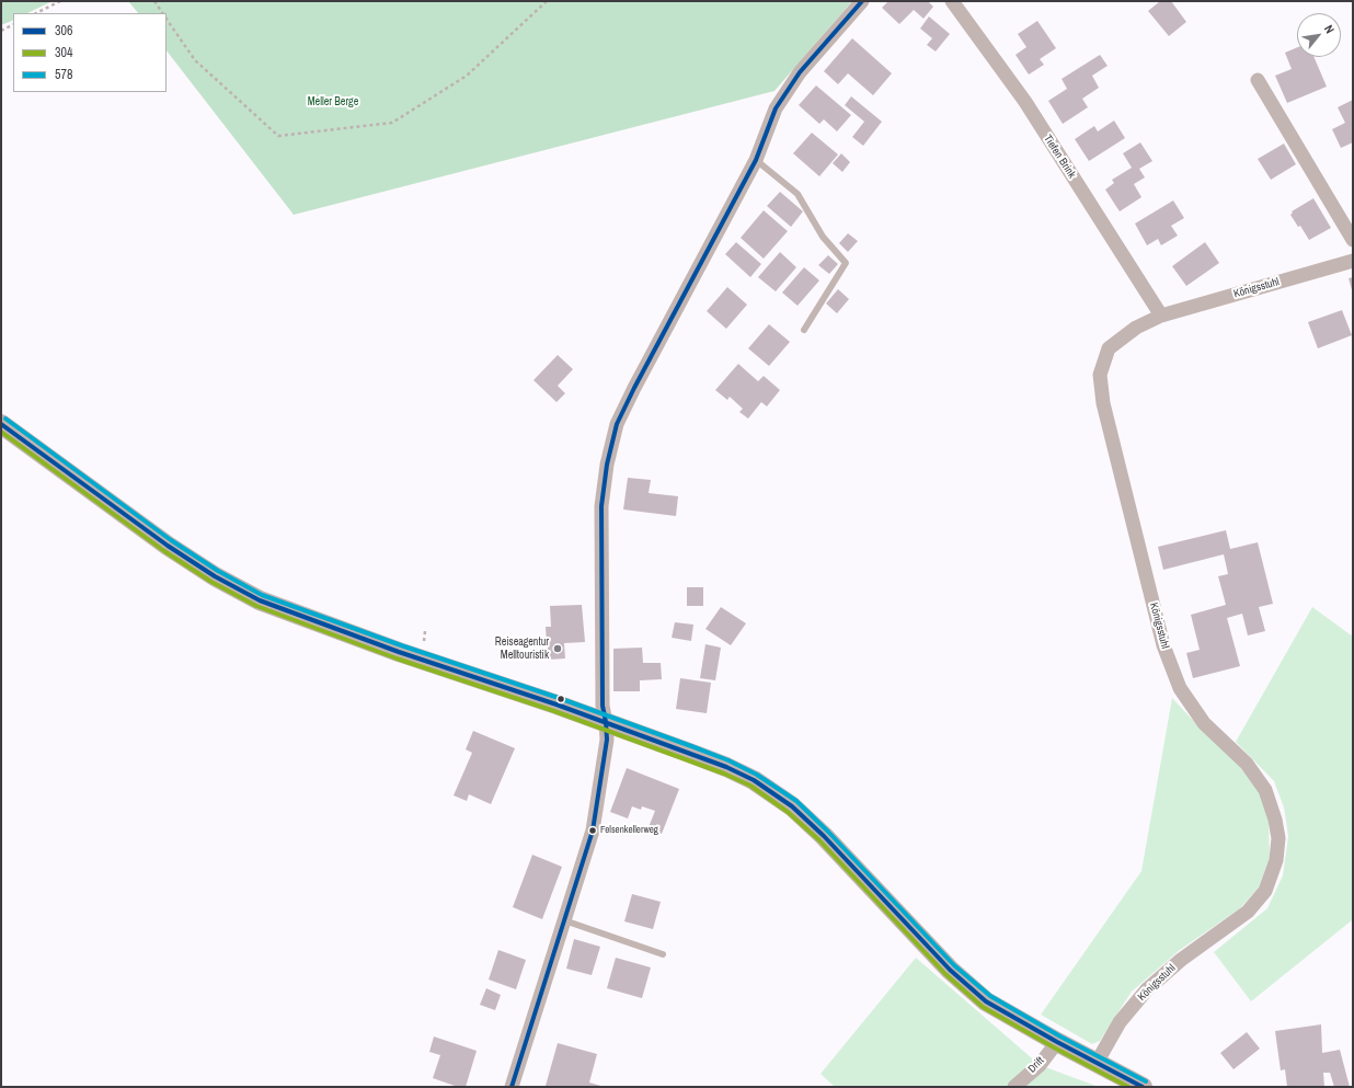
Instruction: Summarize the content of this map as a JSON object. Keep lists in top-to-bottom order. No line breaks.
{"streets":{"street":["Tiefen Brink","Königsstuhl","Drift"]},"crossings":[["Tiefen Brink","Königsstuhl"]],"parks":["Meller Berge"],"places":["Reiseagentur Melltouristik","Felsenkellerweg"],"lines":["transit line 306","transit line 578","transit line 304"],"legend":["306","304","578"],"north":"top right"}
